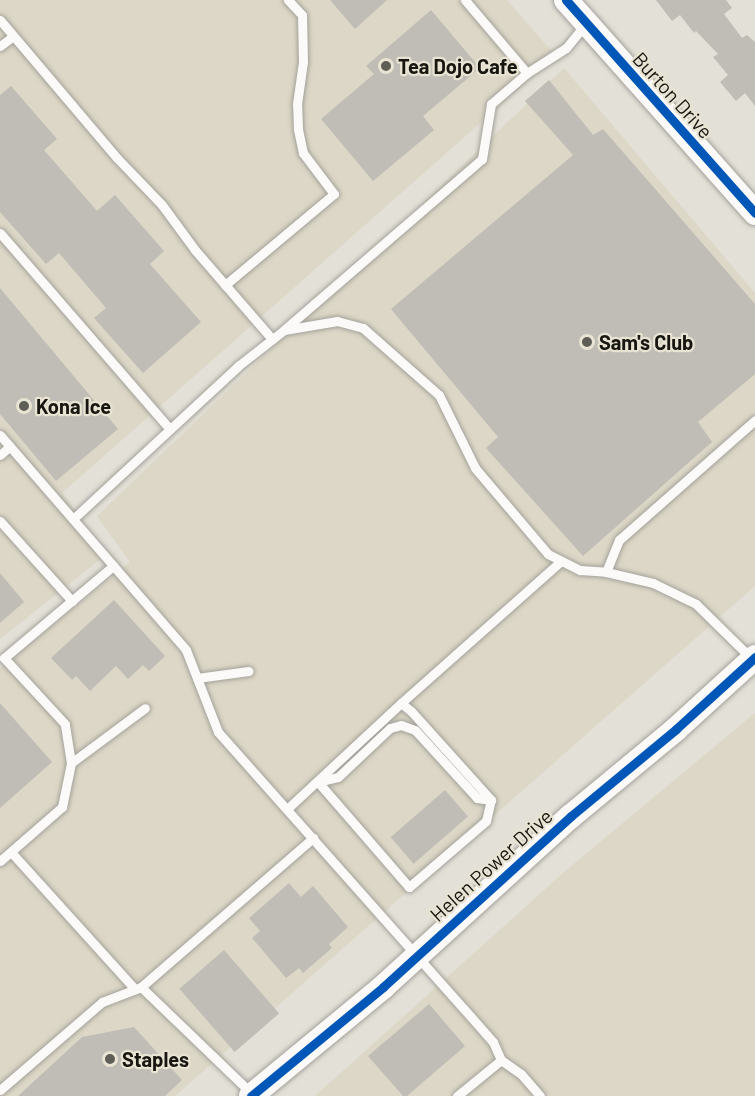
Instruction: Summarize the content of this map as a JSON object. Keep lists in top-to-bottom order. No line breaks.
{"streets":{"street":["Burton Drive","Helen Power Drive"]},"places":["Tea Dojo Cafe","Sam's Club","Kona Ice","Staples"]}
